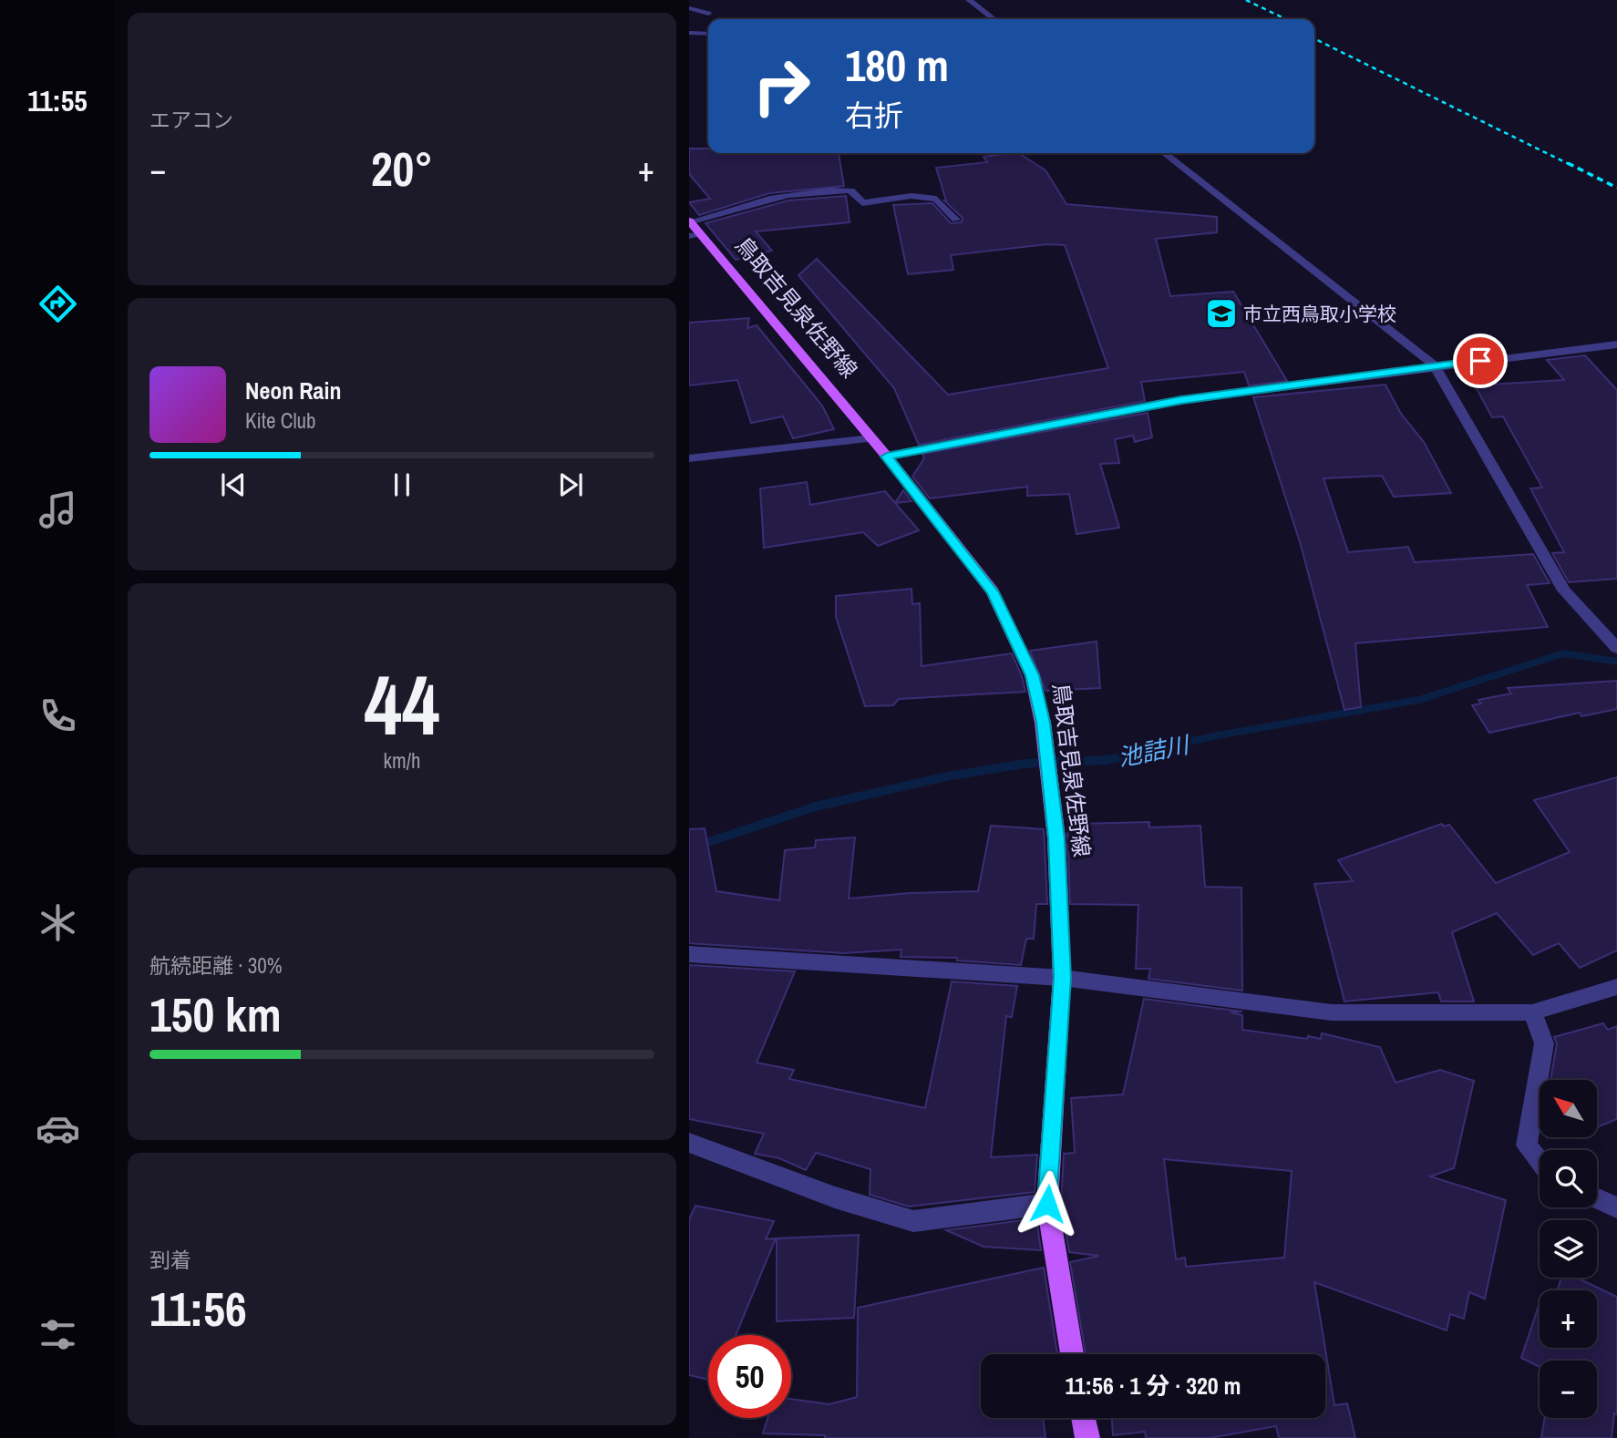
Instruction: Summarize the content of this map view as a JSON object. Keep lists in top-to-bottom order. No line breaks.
{"streets":{"main road":["鳥取吉見泉佐野線"]},"water":["池詰川"],"places":{"school or university":["市立西鳥取小学校"]},"north":"top left","page":{"tabs":"11:55","tile":["エアコン",["44","km/h"],["航続距離 · 30%","150 km"],["到着","11:56"]],"turn":["180 m","右折"],"heat":["−","20°","+"],"song":["Neon Rain","Kite Club"],"map_buttons":["+","−"],"limit":"50","trip":"11:56 · 1 分 · 320 m"}}
